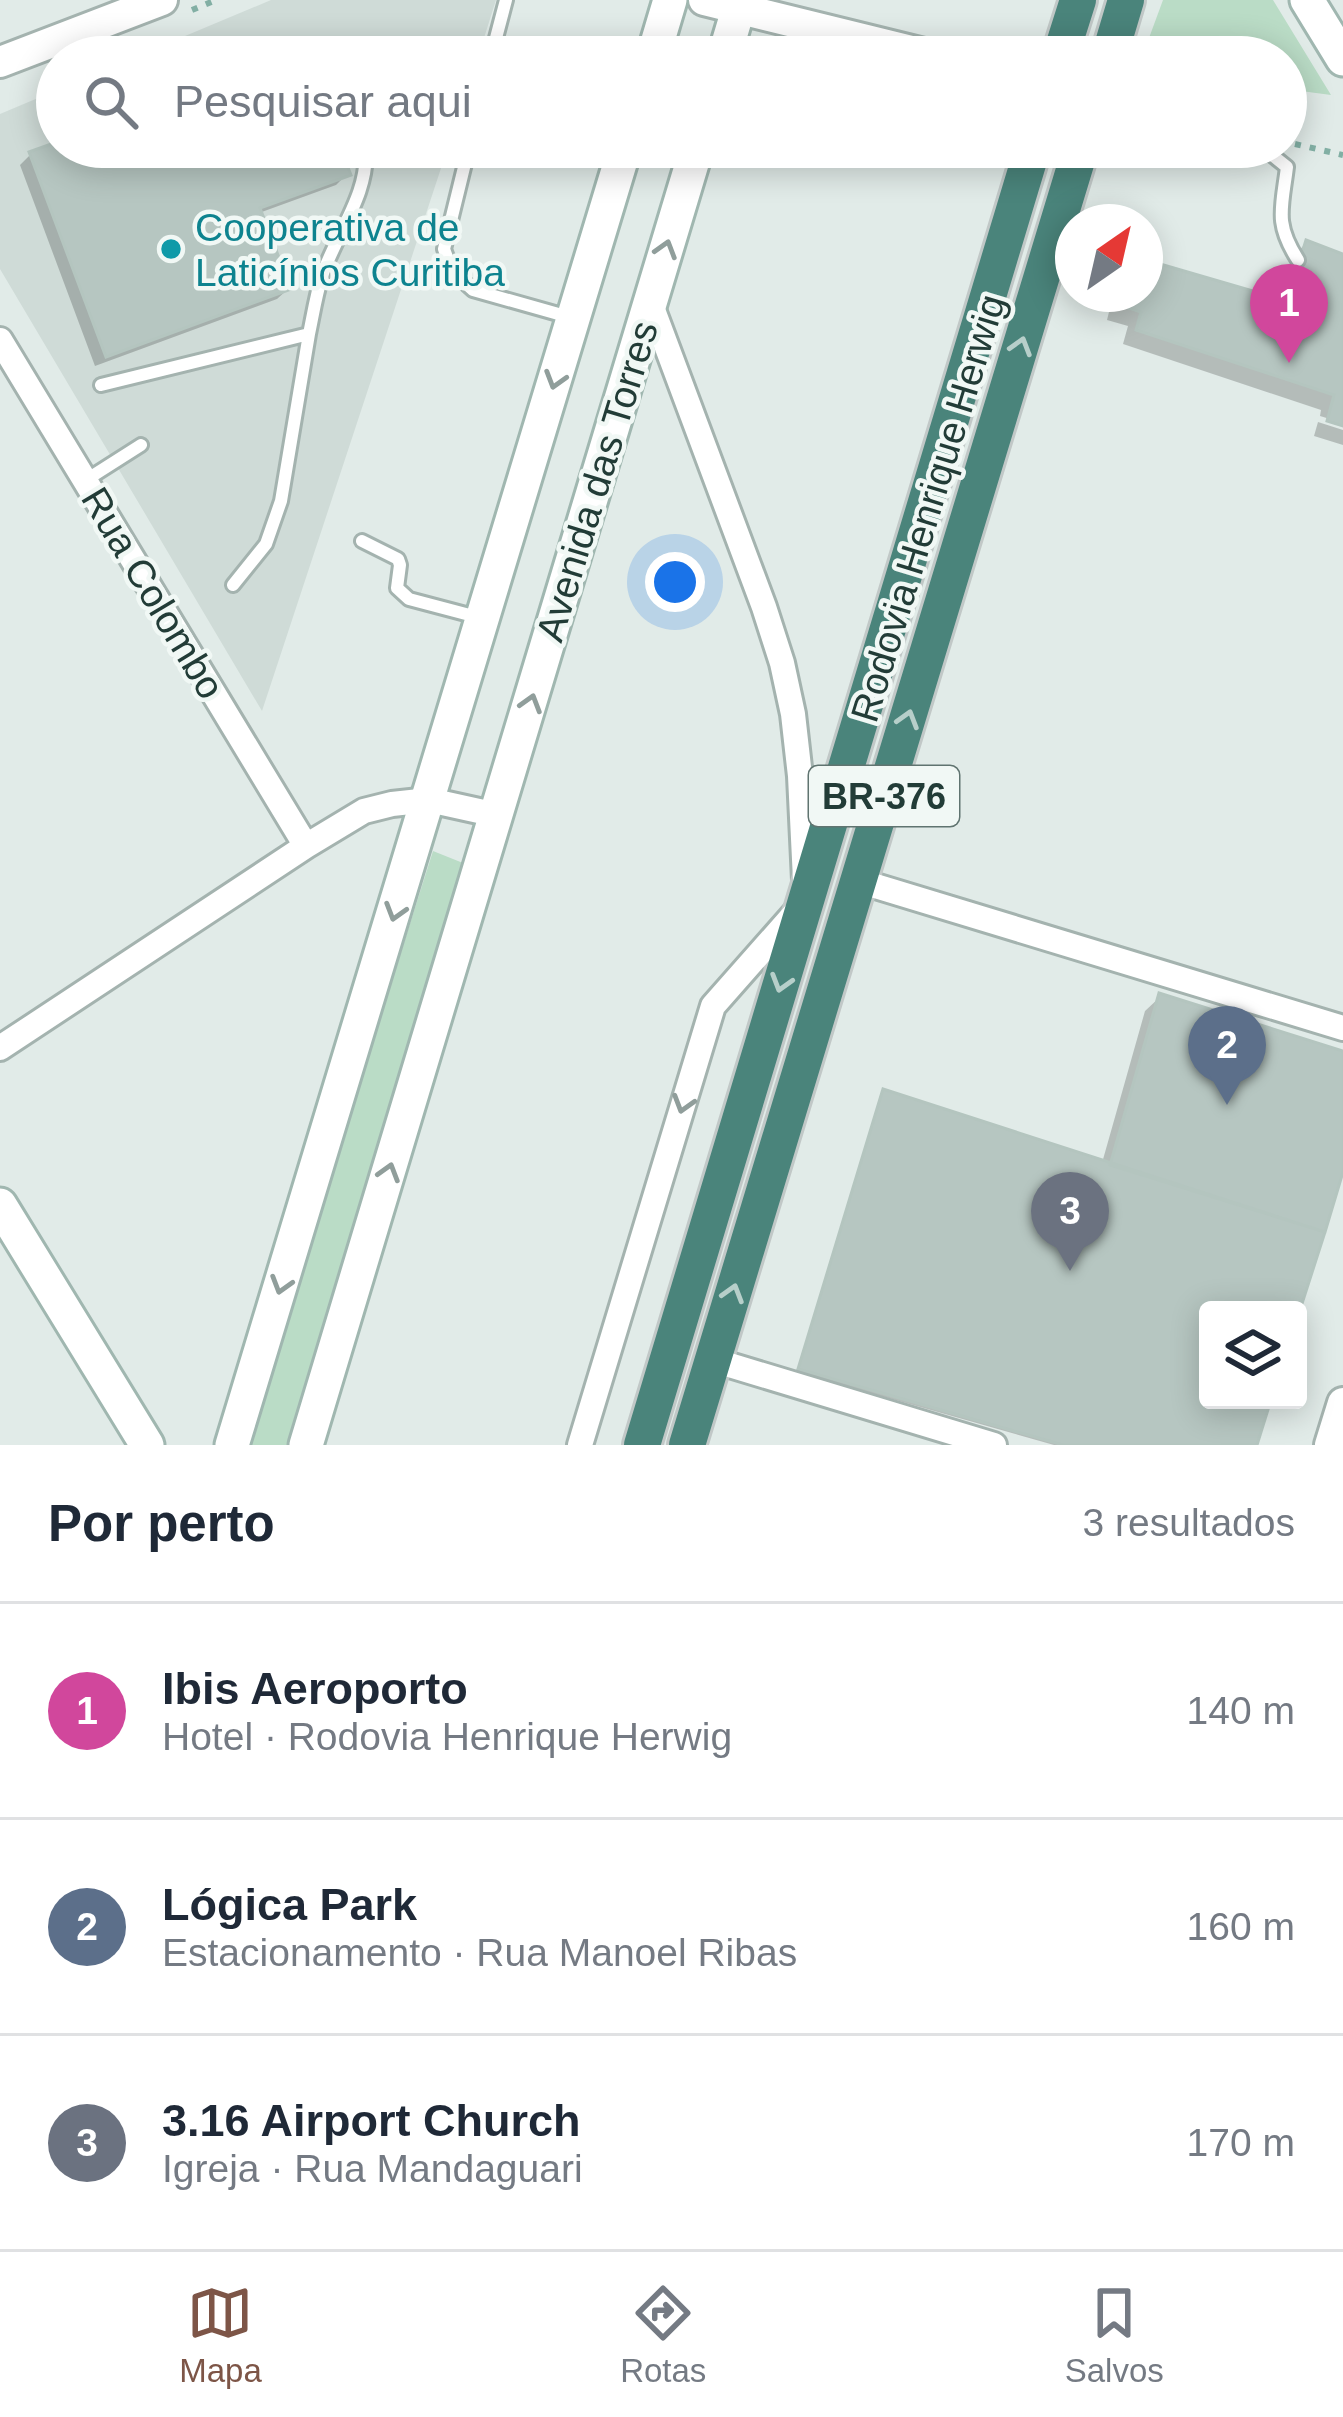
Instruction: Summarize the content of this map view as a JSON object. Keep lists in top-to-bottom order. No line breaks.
{"streets":{"highway":["Rodovia Henrique Herwig","BR-376"],"main road":["Avenida das Torres"],"street":["Rua Colombo"]},"places":["Cooperativa de Laticínios Curitiba"],"north":"top right","page":{"search":"Pesquisar aqui","pins":["1","2","3"],"heading":["Por perto","3 resultados"],"list":[{"mark":"1","name":"Ibis Aeroporto","note":"Hotel · Rodovia Henrique Herwig","value":"140 m"},{"mark":"2","name":"Lógica Park","note":"Estacionamento · Rua Manoel Ribas","value":"160 m"},{"mark":"3","name":"3.16 Airport Church","note":"Igreja · Rua Mandaguari","value":"170 m"}],"nav":["Mapa","Rotas","Salvos"]}}
